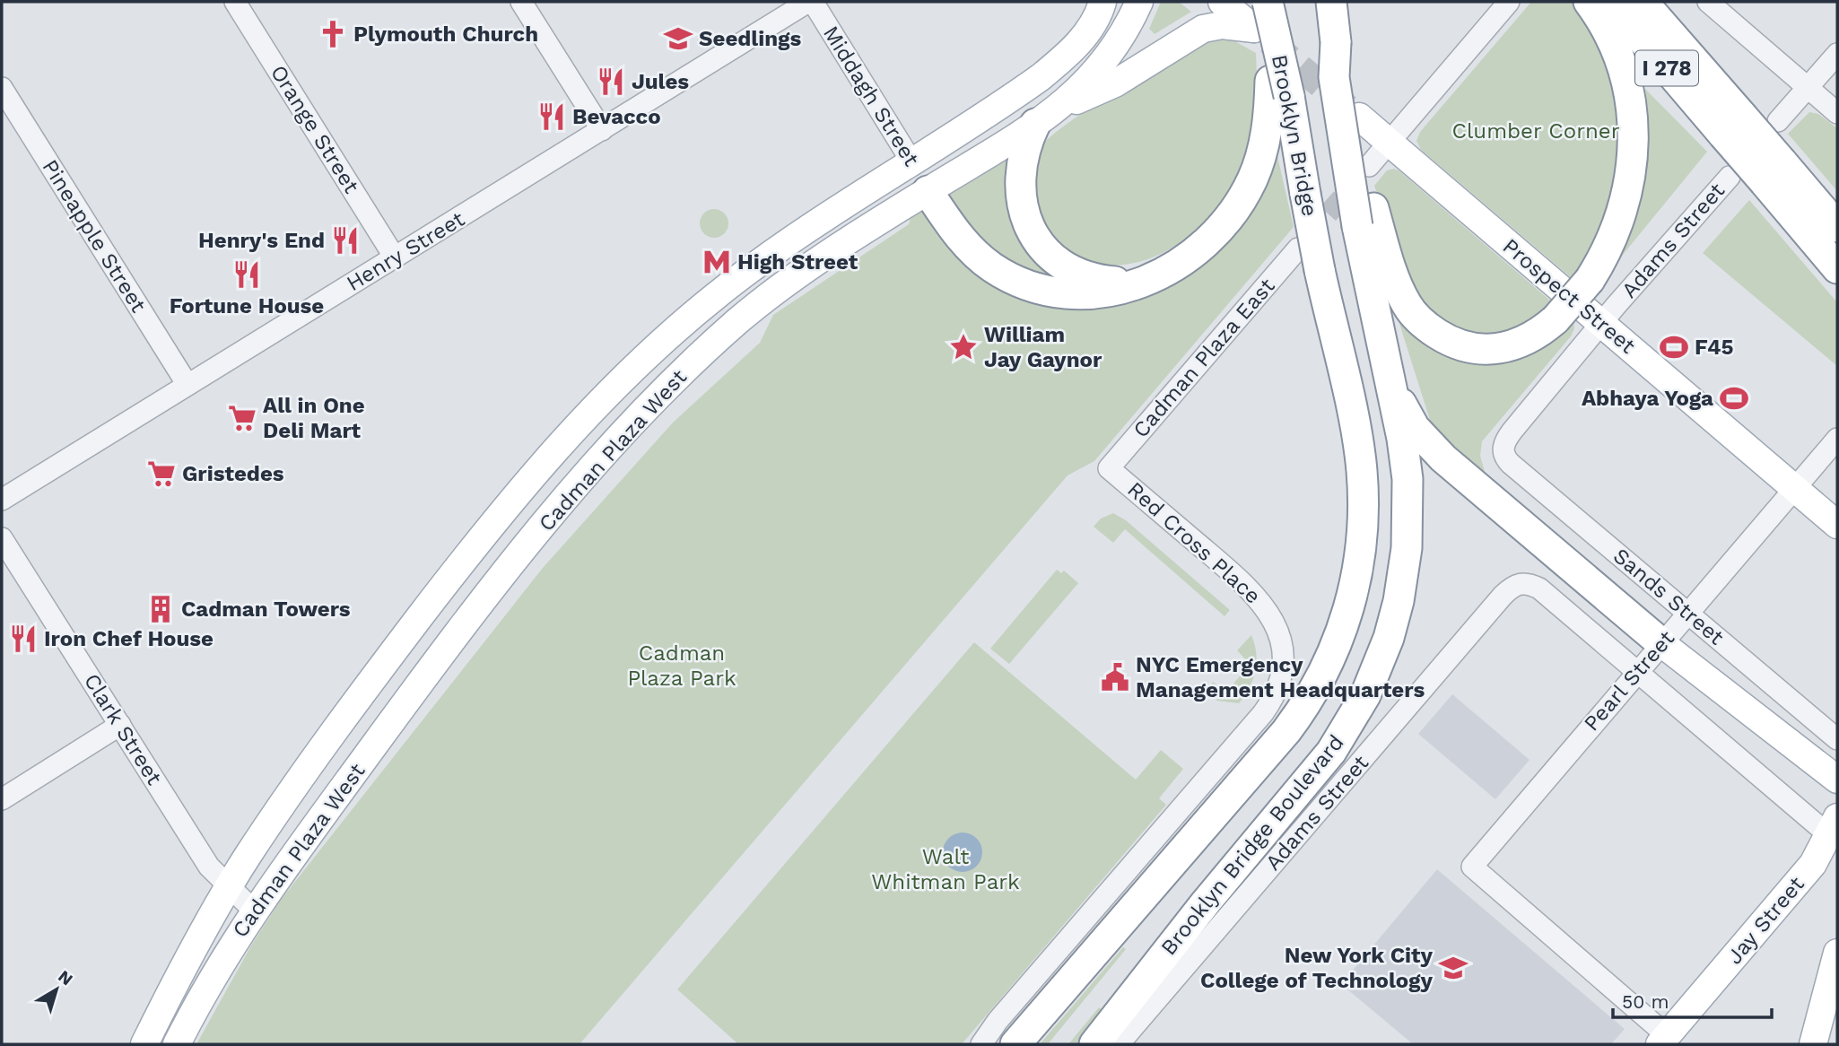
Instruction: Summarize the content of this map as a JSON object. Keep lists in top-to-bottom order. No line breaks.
{"streets":{"highway":["I 278","Brooklyn Bridge","Brooklyn Bridge Boulevard"],"main road":["Middagh Street","Prospect Street","Cadman Plaza West","Sands Street","Jay Street"],"street":["Orange Street","Pineapple Street","Adams Street","Henry Street","Cadman Plaza East","Red Cross Place","Pearl Street","Clark Street"]},"crossings":[["Middagh Street","Henry Street"],["Middagh Street","Cadman Plaza West"],["Orange Street","Henry Street"],["Brooklyn Bridge","Brooklyn Bridge Boulevard"],["Pineapple Street","Henry Street"],["Adams Street","Prospect Street"],["Adams Street","Sands Street"],["Adams Street","Pearl Street"],["Prospect Street","Pearl Street"],["Cadman Plaza East","Red Cross Place"],["Cadman Plaza West","Clark Street"],["Sands Street","Pearl Street"],["Pearl Street","Jay Street"]],"parks":["Clumber Corner","Cadman Plaza Park","Walt Whitman Park"],"places":{"church":["Plymouth Church"],"school or university":["Seedlings","New York City College of Technology"],"restaurant":["Jules","Bevacco","Henry's End","Fortune House","Iron Chef House"],"metro station":["High Street"],"place":["William Jay Gaynor"],"sports":["F45","Abhaya Yoga"],"supermarket":["All in One Deli Mart","Gristedes"],"building":["Cadman Towers"],"public building":["NYC Emergency Management Headquarters"]},"scale_bar":"50 m","north":"top right"}
